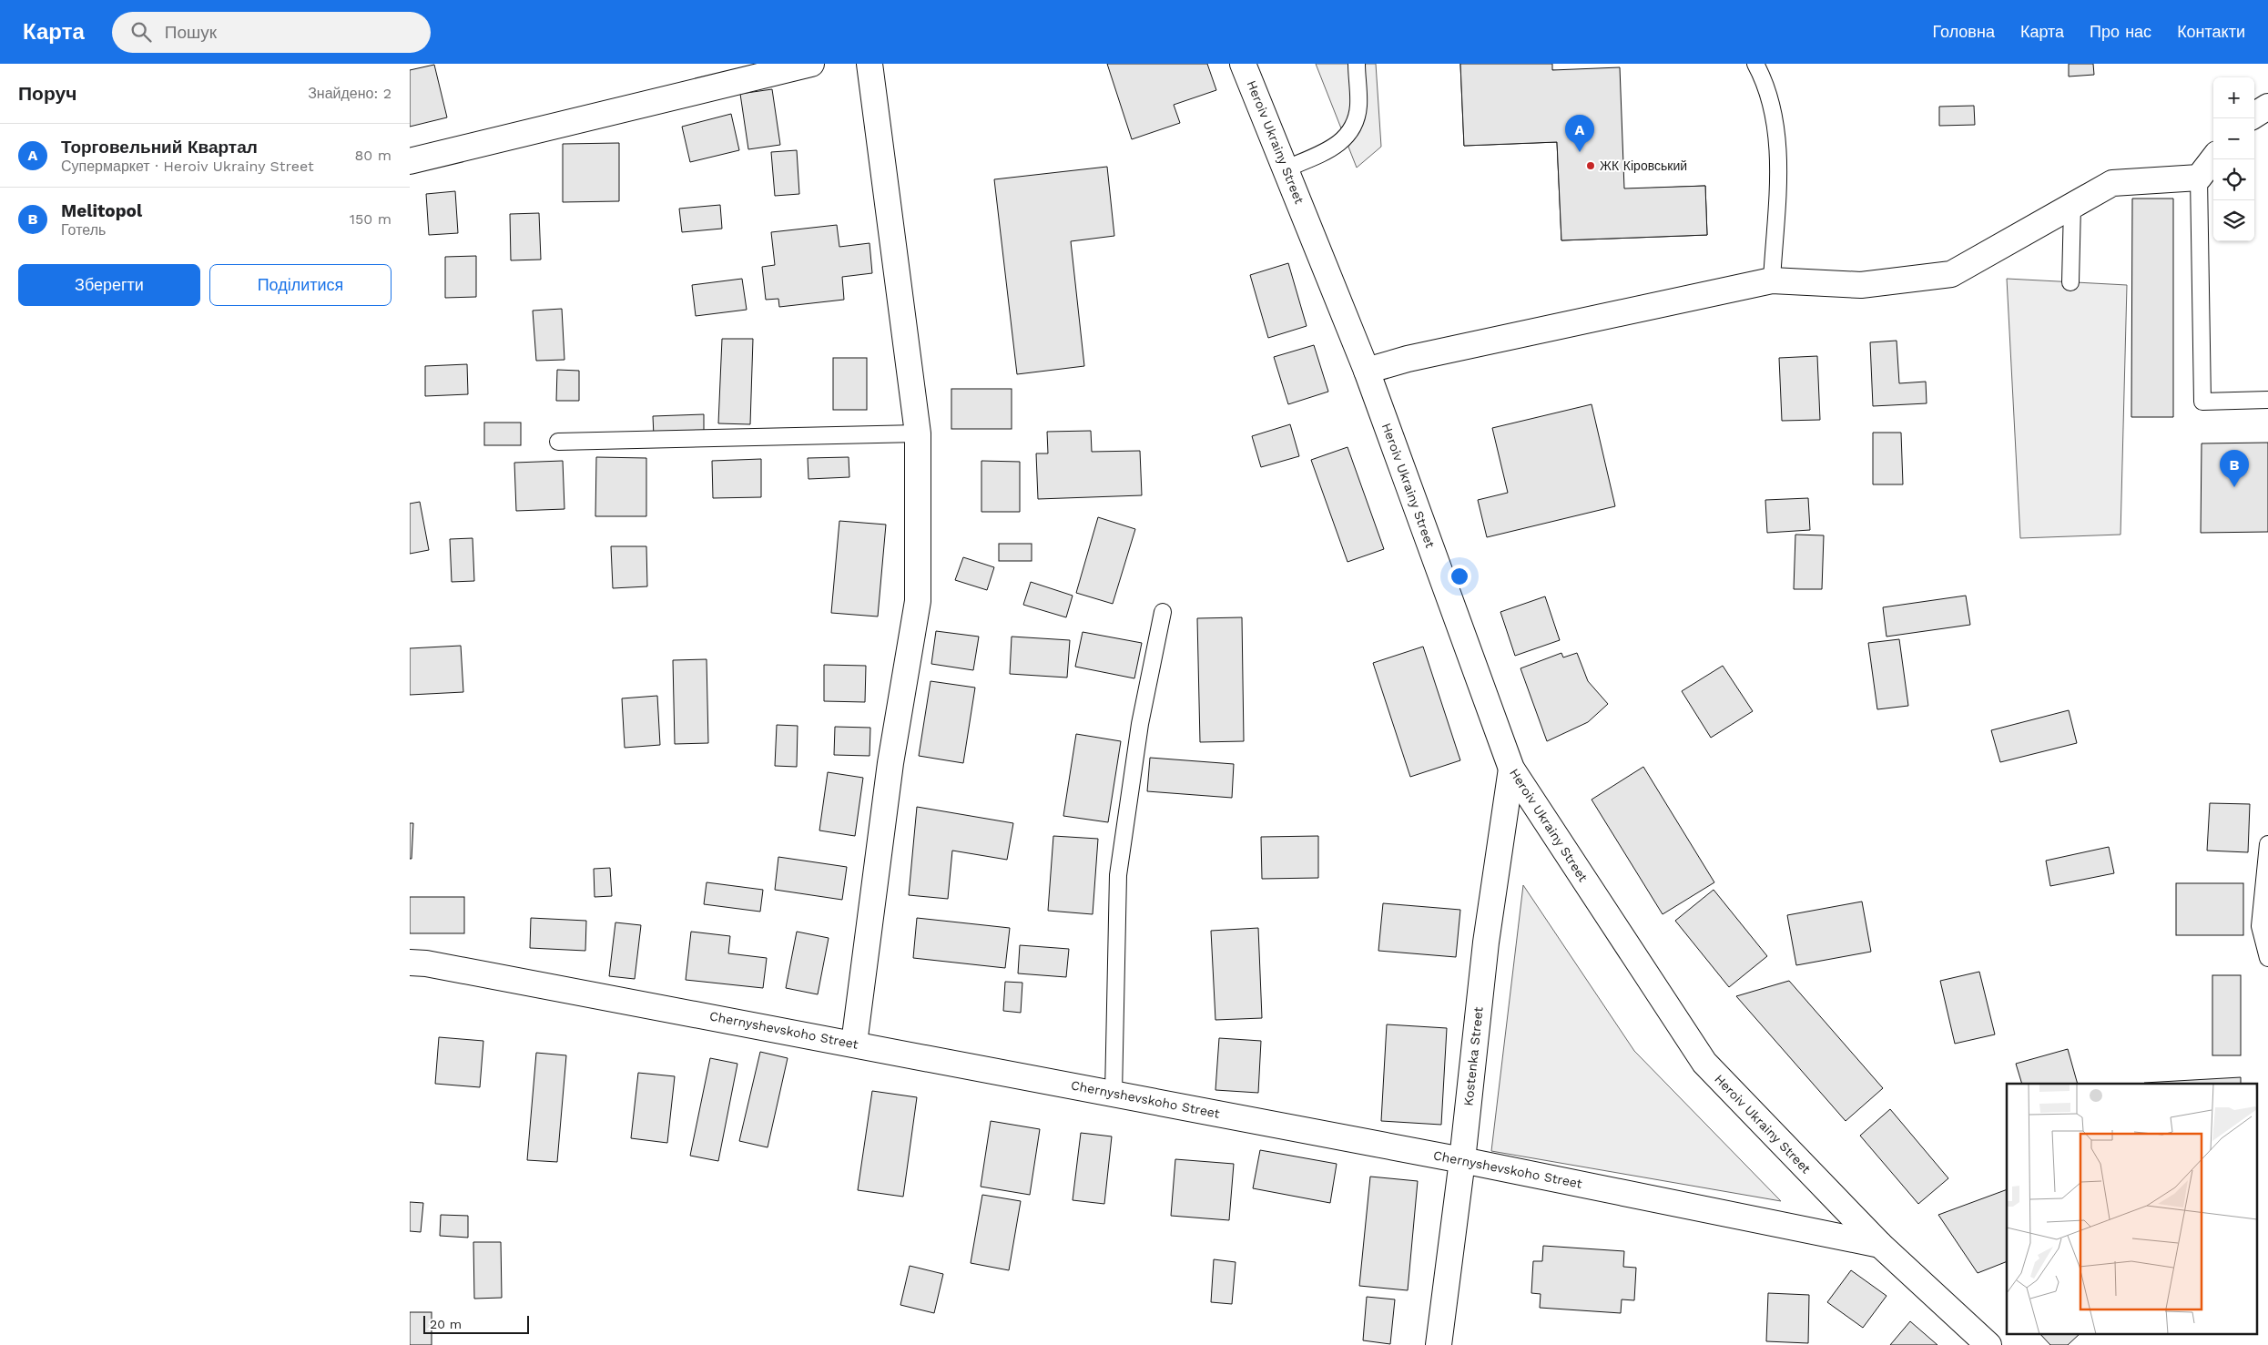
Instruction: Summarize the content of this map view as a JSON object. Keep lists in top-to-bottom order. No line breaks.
{"streets":{"street":["Heroiv Ukrainy Street","Chernyshevskoho Street","Kostenka Street"]},"crossings":[["Heroiv Ukrainy Street","Chernyshevskoho Street"],["Heroiv Ukrainy Street","Kostenka Street"],["Chernyshevskoho Street","Kostenka Street"]],"places":["ЖК Кіровський"],"scale_bar":"20 m","page":{"header":"Карта","search":"Пошук","nav":["Головна","Карта","Про нас","Контакти"],"heading":["Поруч","Знайдено: 2"],"map_buttons":["+","−"],"pins":["A","B"],"list":[{"mark":"A","name":"Торговельний Квартал","note":"Супермаркет · Heroiv Ukrainy Street","value":"80 m"},{"mark":"B","name":"Melitopol","note":"Готель","value":"150 m"}],"buttons":["Зберегти","Поділитися"],"scale":"20 m"}}
